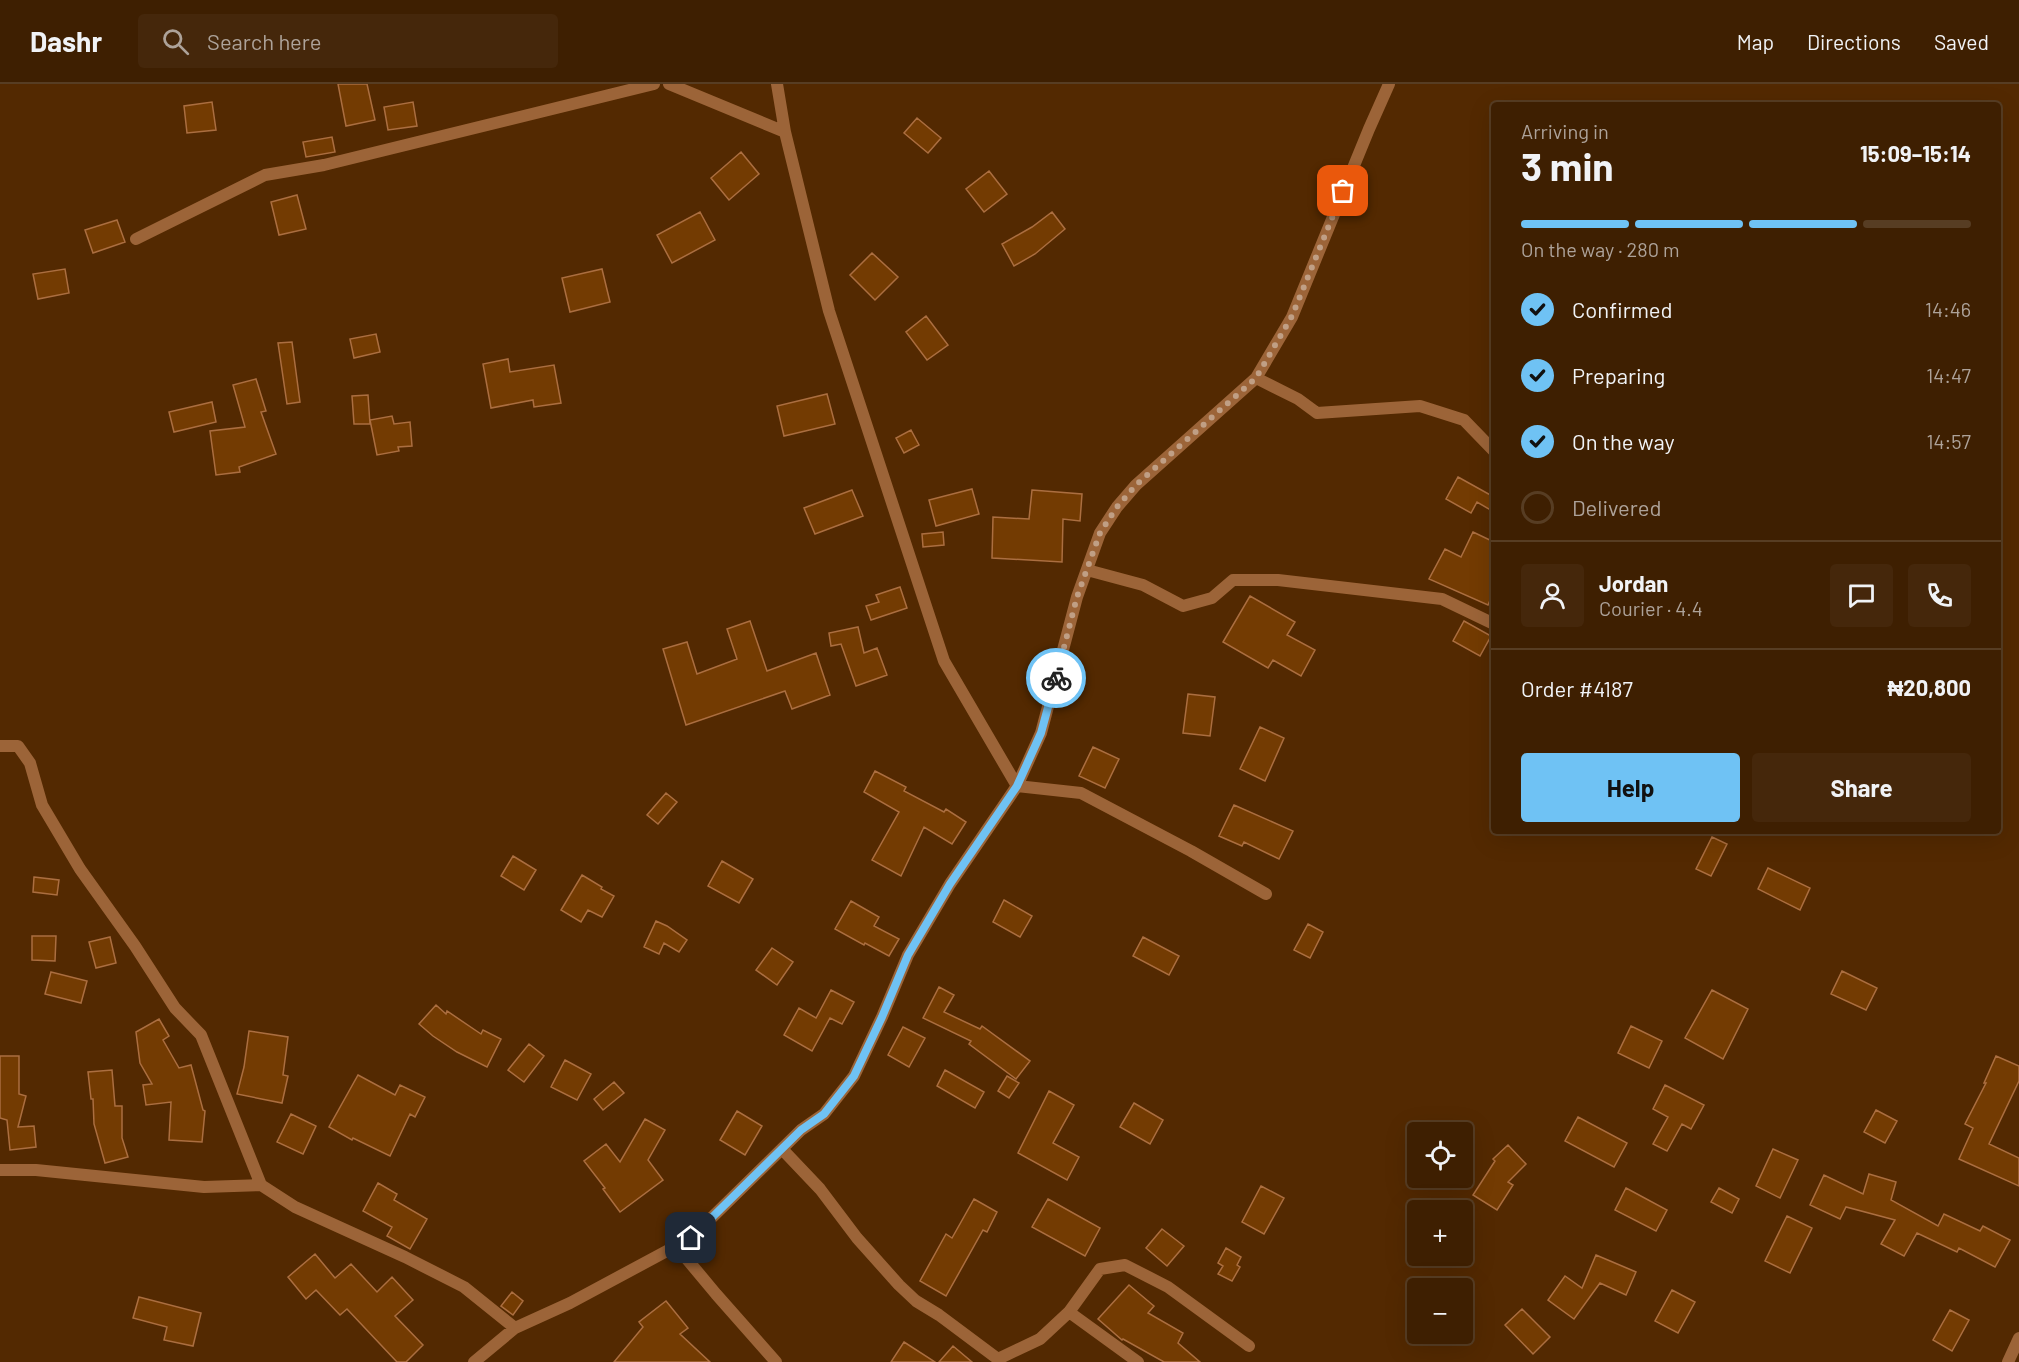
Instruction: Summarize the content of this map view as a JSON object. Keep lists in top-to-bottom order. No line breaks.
{"page":{"header":"Dashr","search":"Search here","nav":["Map","Directions","Saved"],"heading":["3 min","Arriving in","15:09–15:14"],"panel":["Jordan","Courier · 4.4","Order #4187","₦20,800"],"bar":"On the way · 280 m","list":[["Confirmed","14:46"],["Preparing","14:47"],["On the way","14:57"],"Delivered"],"buttons":["Help","Share"],"map_buttons":["+","−"]}}
